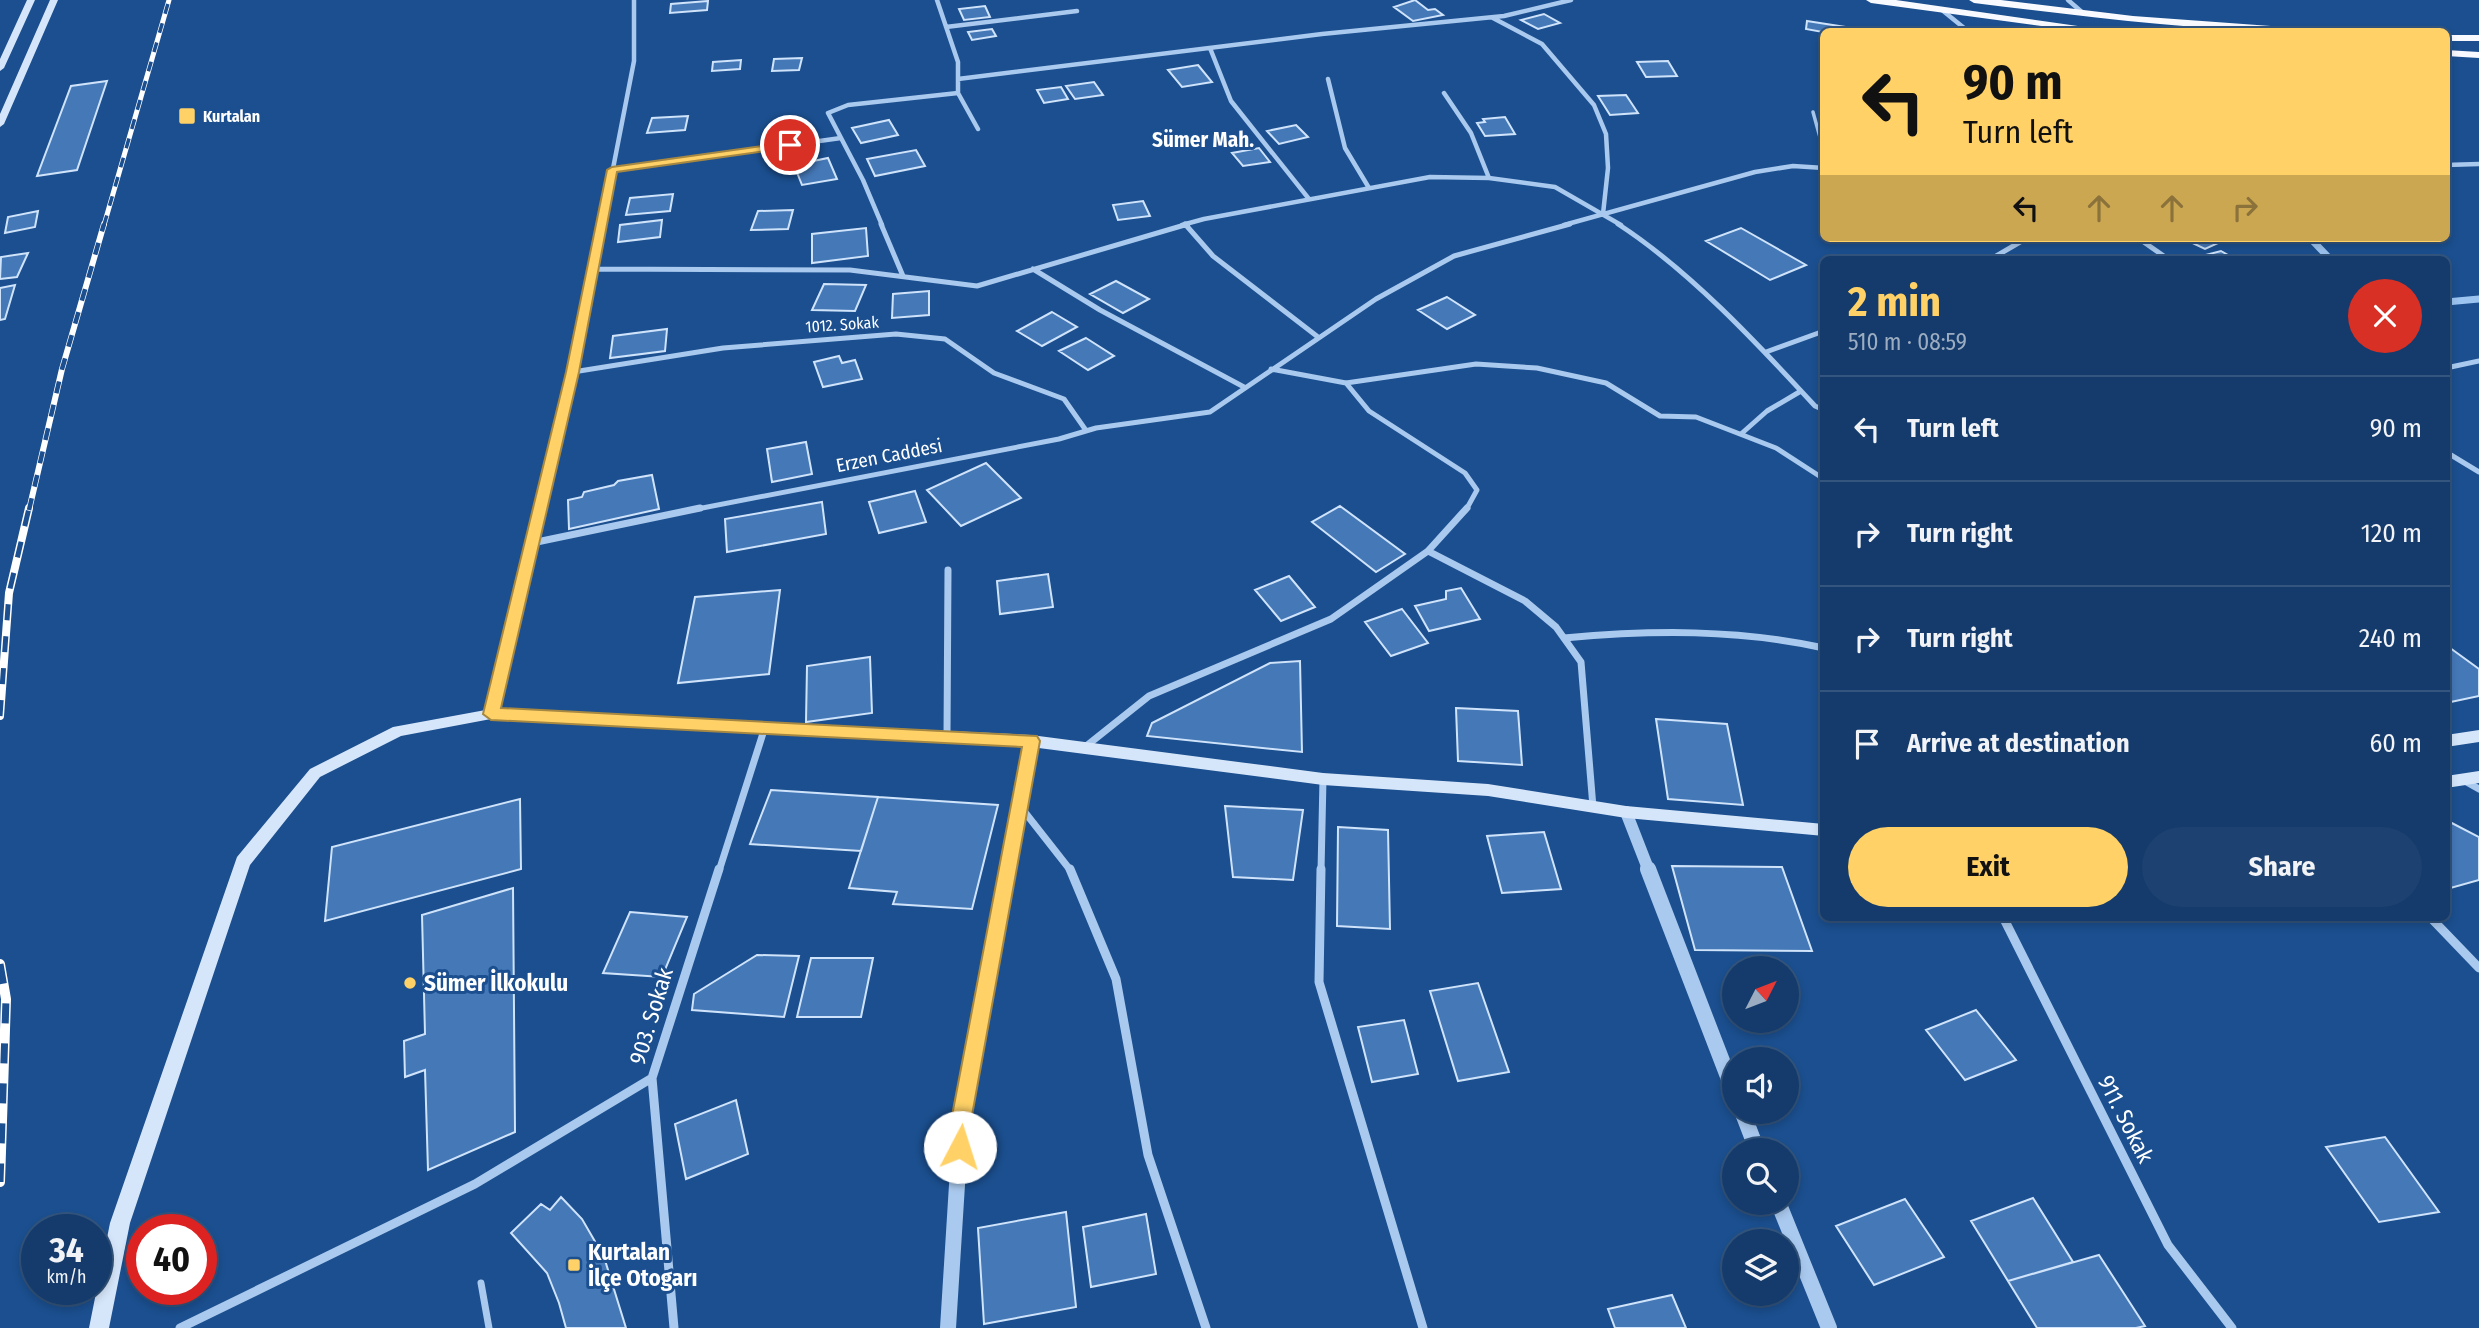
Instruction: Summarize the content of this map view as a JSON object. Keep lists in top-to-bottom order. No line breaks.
{"streets":{"street":["1012. Sokak","Erzen Caddesi","903. Sokak","911. Sokak"]},"crossings":[["1012. Sokak","Erzen Caddesi"]],"districts":["Sümer Mah."],"places":{"transit":["Kurtalan","Kurtalan İlçe Otogarı"],"other":["Sümer İlkokulu"]},"north":"top right","page":{"turn":["90 m","Turn left"],"heading":["2 min","510 m · 08:59"],"list":[{"name":"Turn left","value":"90 m"},{"name":"Turn right","value":"120 m"},{"name":"Turn right","value":"240 m"},{"name":"Arrive at destination","value":"60 m"}],"buttons":["Exit","Share"],"speed":"34 km/h","limit":"40"}}
